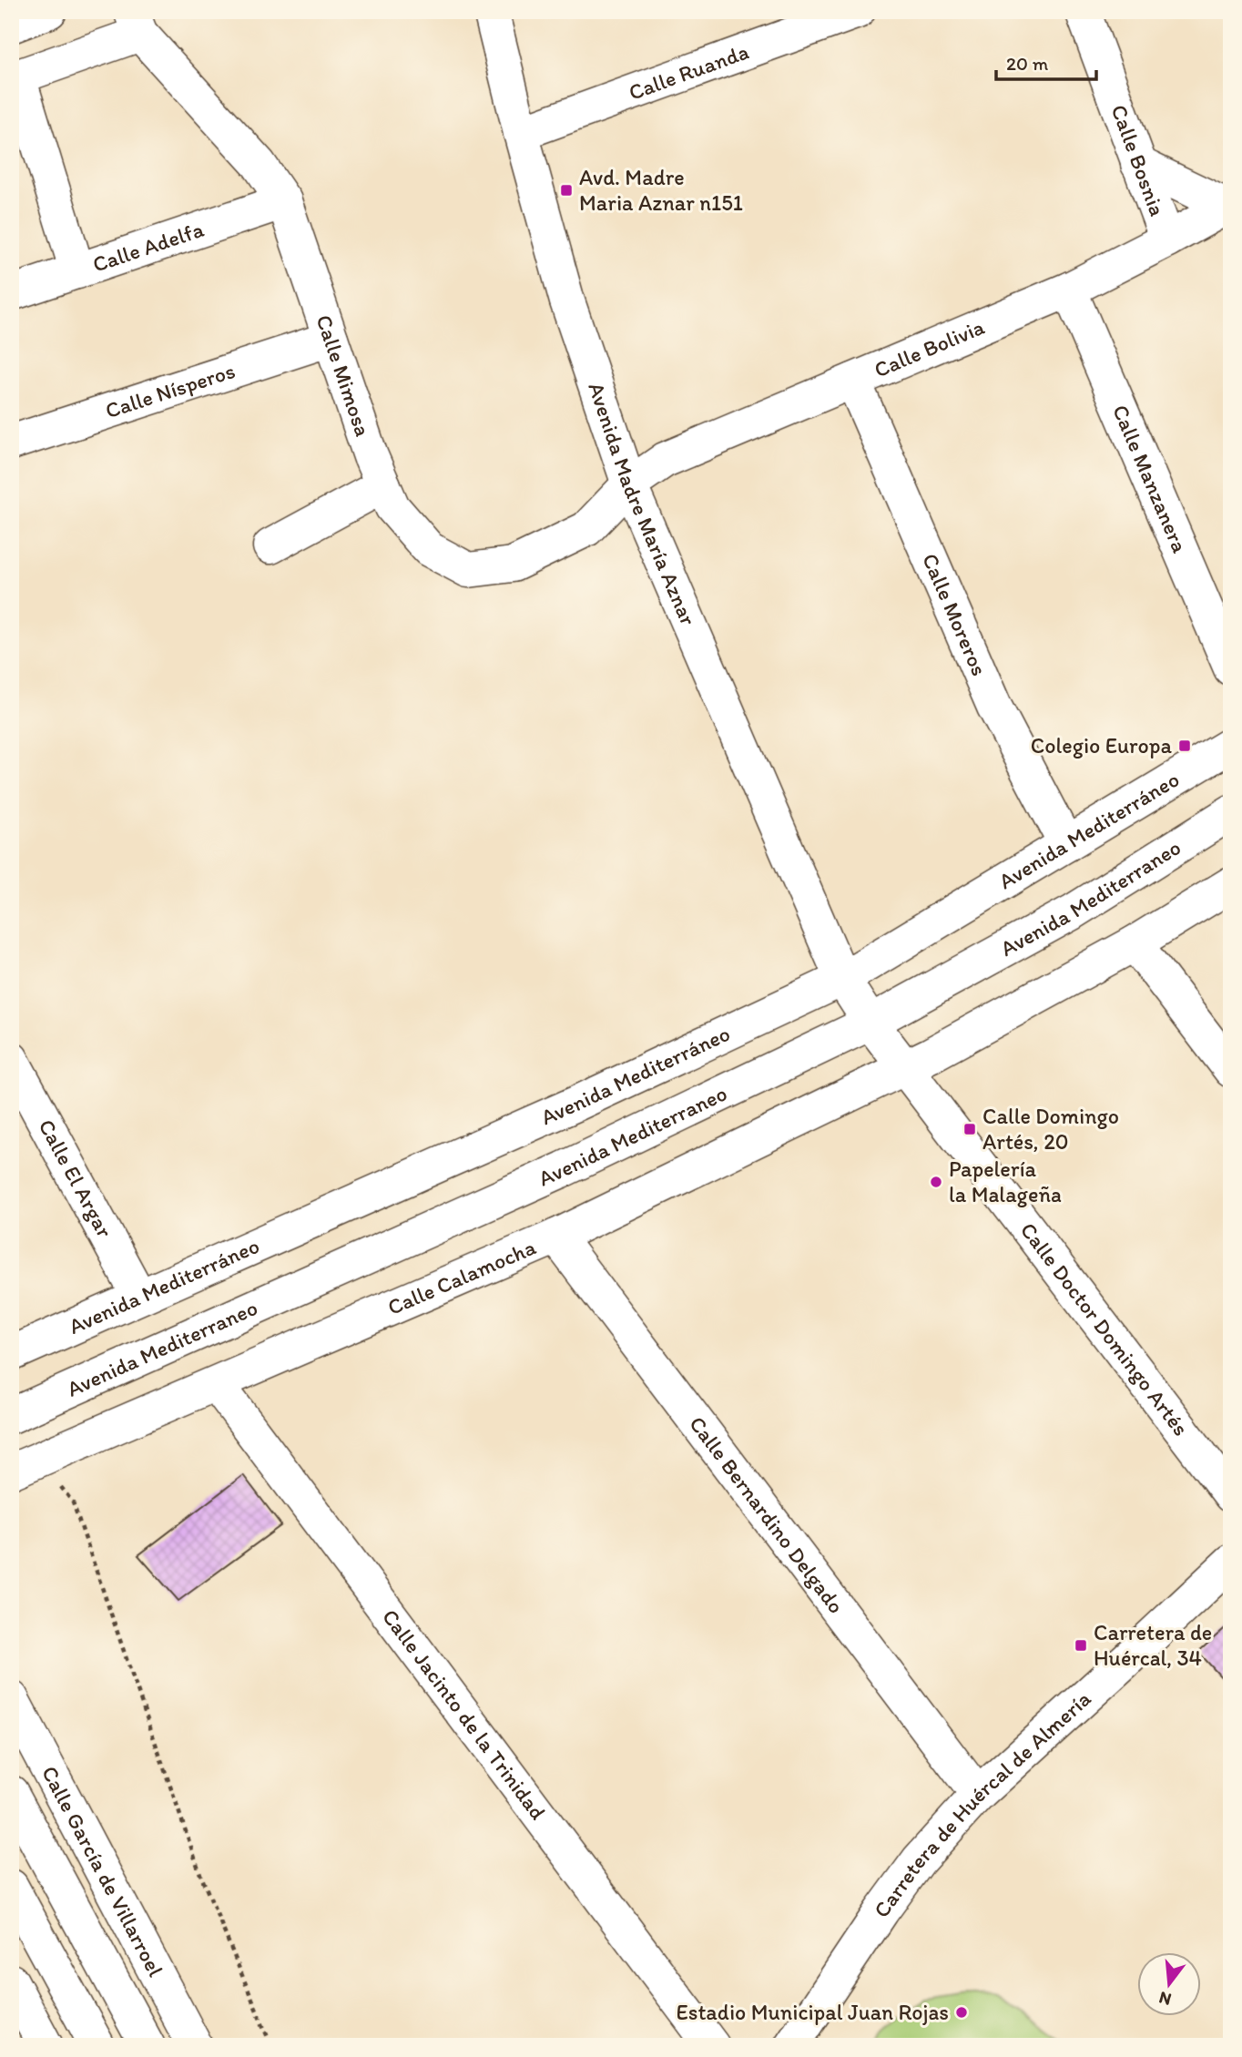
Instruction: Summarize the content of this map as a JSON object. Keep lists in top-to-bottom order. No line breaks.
{"streets":{"street":["Calle Ruanda","Calle Bosnia","Calle Adelfa","Calle Bolivia","Calle Mimosa","Calle Nísperos","Calle Manzanera","Avenida Madre María Aznar","Calle Moreros","Avenida Mediterráneo","Avenida Mediterraneo","Calle El Argar","Calle Calamocha","Calle Doctor Domingo Artés","Calle Bernardino Delgado","Calle Jacinto de la Trinidad","Carretera de Huércal de Almería","Calle García de Villarroel"]},"crossings":[["Calle Ruanda","Avenida Madre María Aznar"],["Calle Bosnia","Calle Bolivia"],["Calle Adelfa","Calle Mimosa"],["Calle Bolivia","Calle Mimosa"],["Calle Bolivia","Calle Manzanera"],["Calle Bolivia","Avenida Madre María Aznar"],["Calle Bolivia","Calle Moreros"],["Calle Mimosa","Calle Nísperos"],["Calle Mimosa","Avenida Madre María Aznar"],["Avenida Madre María Aznar","Avenida Mediterráneo"],["Avenida Madre María Aznar","Calle Doctor Domingo Artés"],["Calle Moreros","Avenida Mediterráneo"],["Avenida Mediterráneo","Calle El Argar"],["Avenida Mediterráneo","Calle Doctor Domingo Artés"],["Avenida Mediterraneo","Calle Doctor Domingo Artés"],["Calle Calamocha","Calle Doctor Domingo Artés"],["Calle Calamocha","Calle Bernardino Delgado"],["Calle Calamocha","Calle Jacinto de la Trinidad"],["Calle Bernardino Delgado","Carretera de Huércal de Almería"]],"places":{"transit":["Avd. Madre Maria Aznar n151","Colegio Europa","Calle Domingo Artés, 20","Carretera de Huércal, 34"],"other":["Papelería la Malageña","Estadio Municipal Juan Rojas"]},"scale_bar":"20 m","north":"bottom"}
